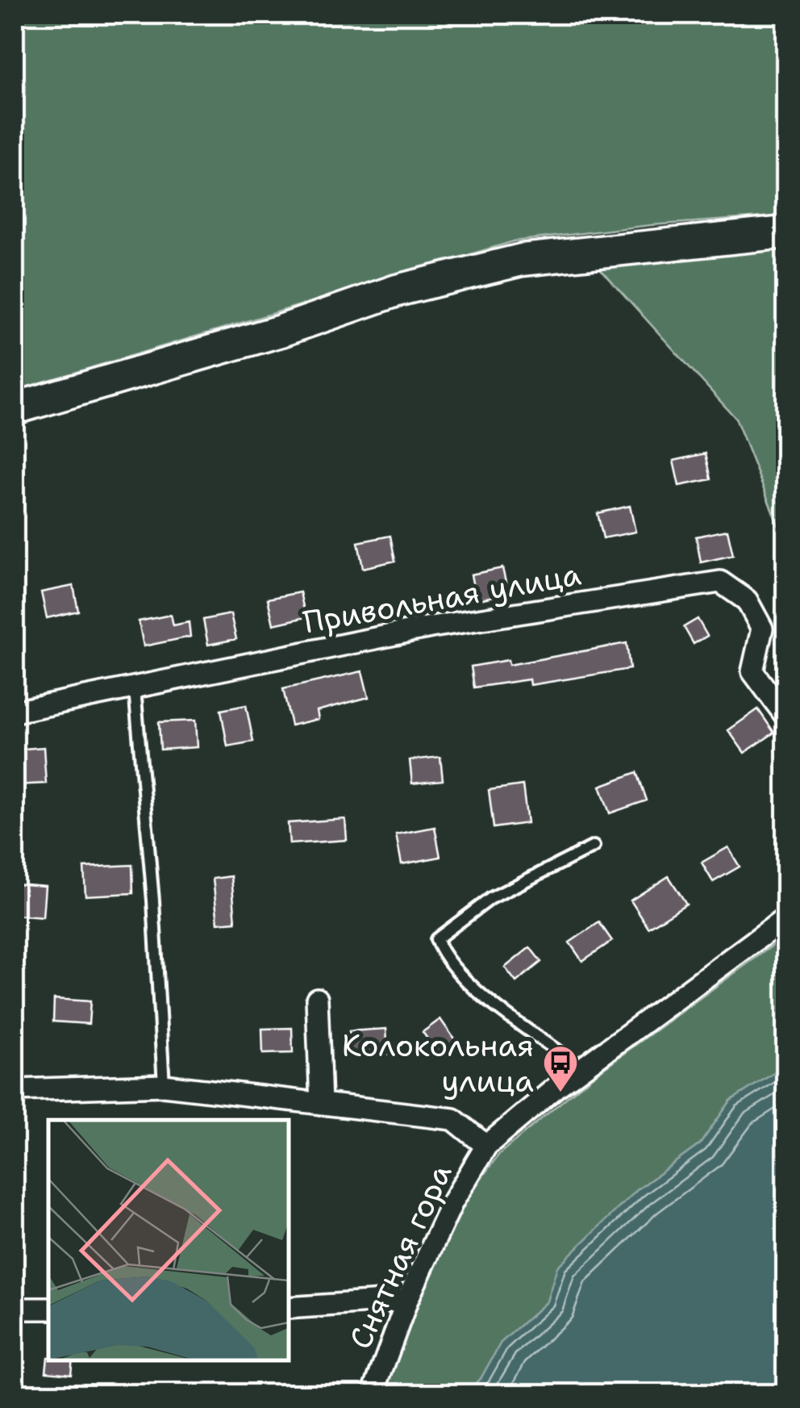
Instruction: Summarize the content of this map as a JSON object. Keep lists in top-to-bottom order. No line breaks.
{"streets":{"street":["Привольная улица","Снятная гора"]},"places":{"bus stop":["Колокольная улица"]}}
